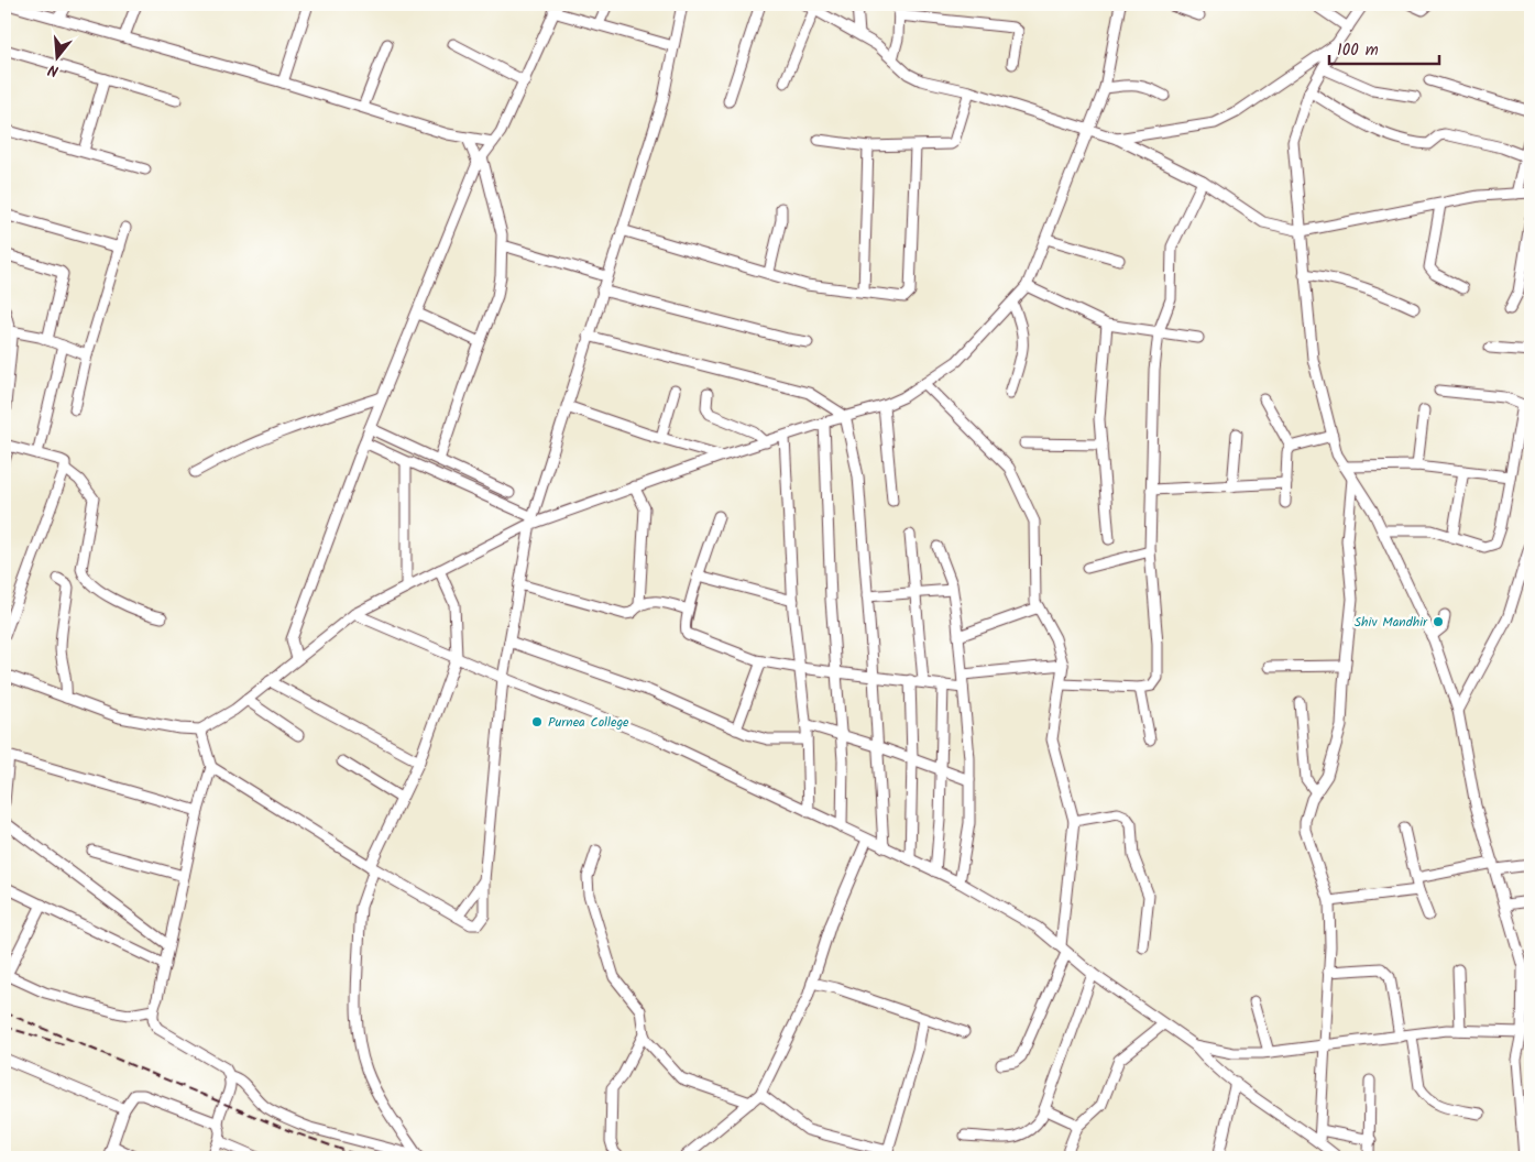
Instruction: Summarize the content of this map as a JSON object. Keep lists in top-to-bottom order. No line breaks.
{"places":["Shiv Mandhir","Purnea College"],"scale_bar":"100 m","north":"bottom"}
